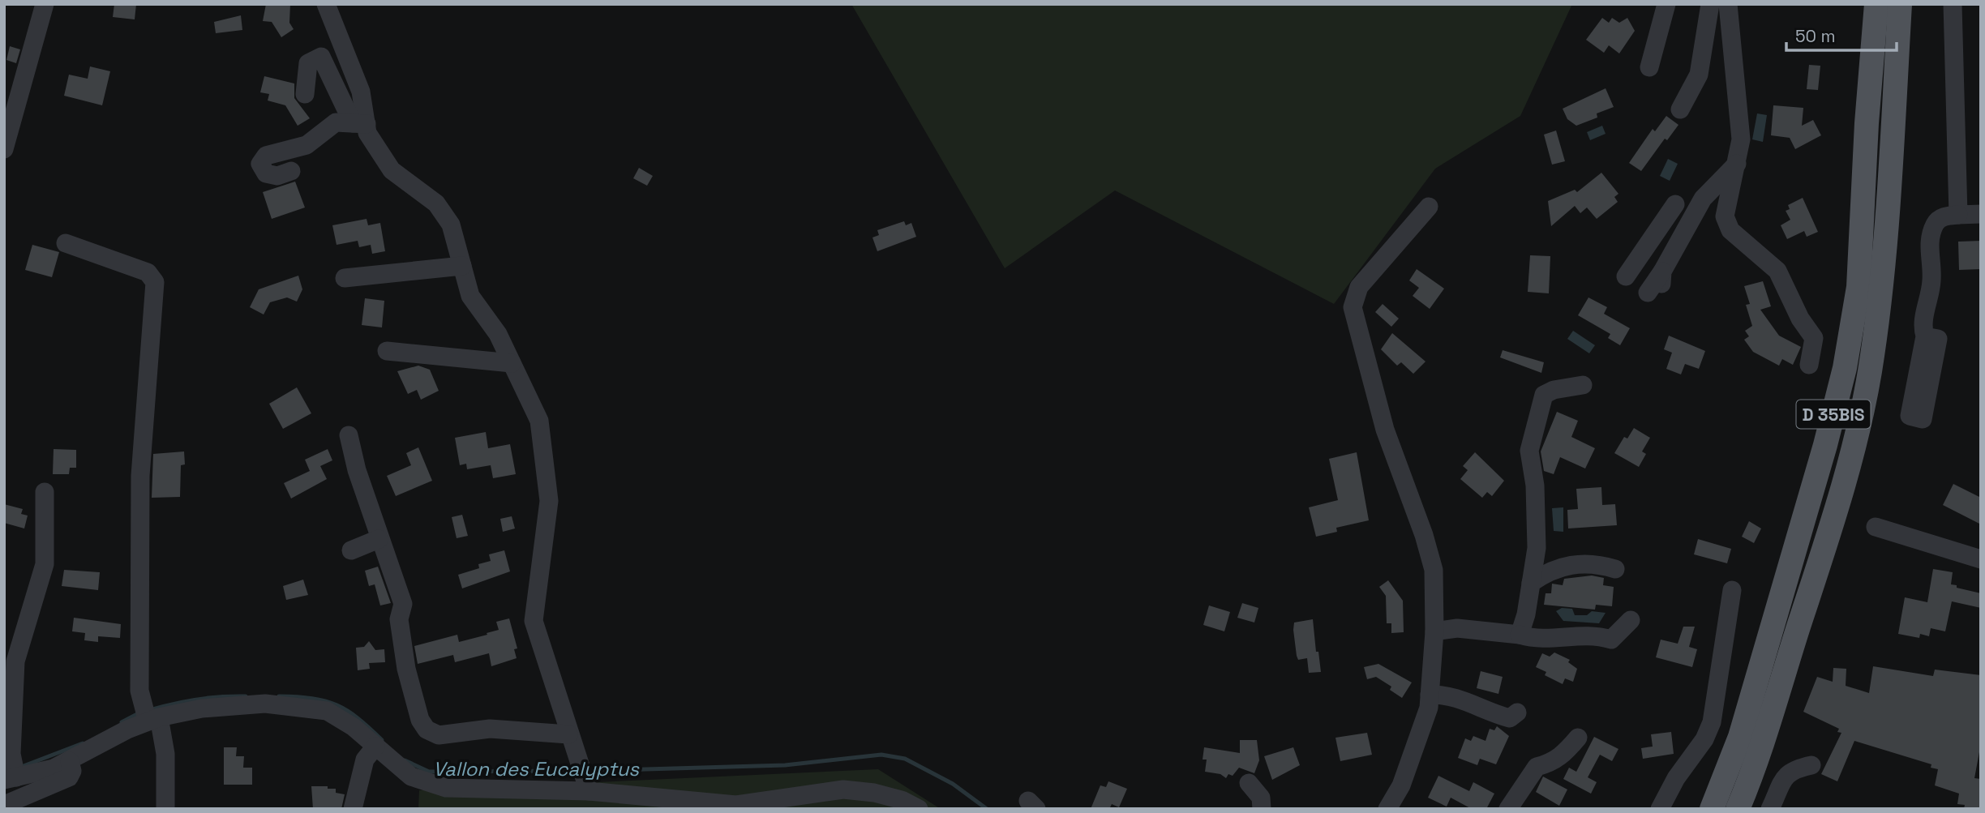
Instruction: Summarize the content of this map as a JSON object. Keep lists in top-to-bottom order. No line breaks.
{"streets":{"main road":["D 35BIS"]},"water":["Vallon des Eucalyptus"],"scale_bar":"50 m"}
